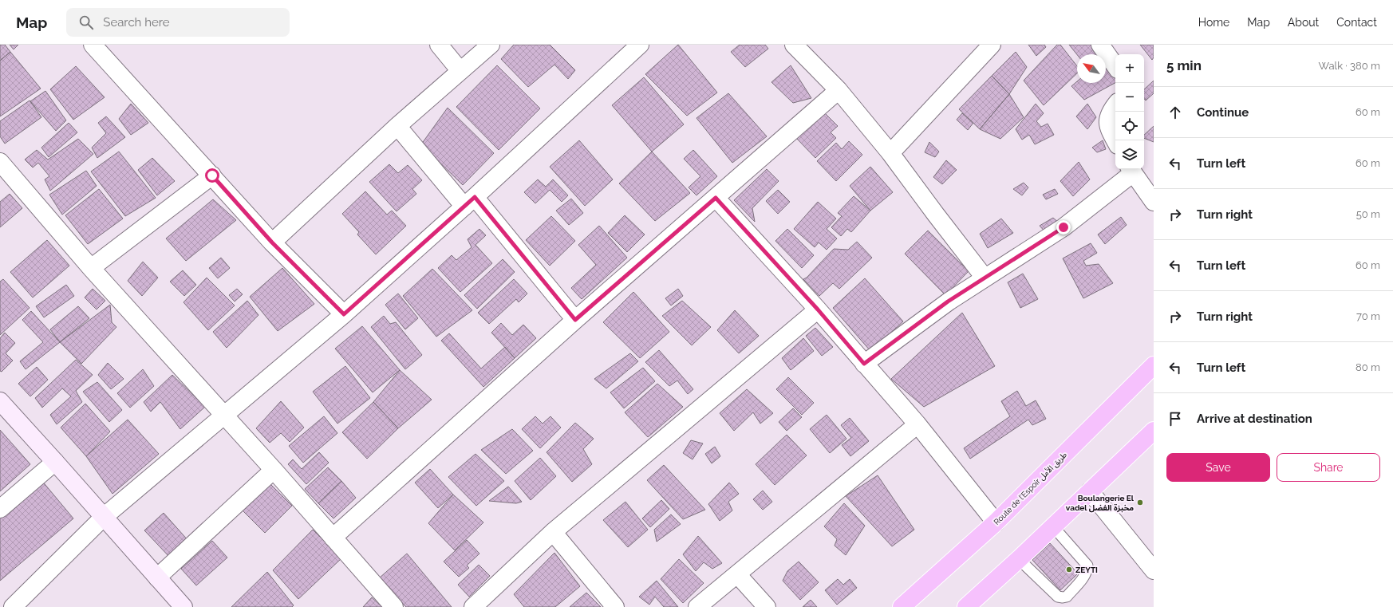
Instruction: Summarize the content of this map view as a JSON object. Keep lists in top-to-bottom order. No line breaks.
{"streets":{"highway":["Route de l’Espoir طريق الأمل"]},"places":["Boulangerie El vadel مخبزة الفضل","ZEYTI"],"north":"top left","page":{"header":"Map","search":"Search here","nav":["Home","Map","About","Contact"],"heading":["5 min","Walk · 380 m"],"map_buttons":["+","−"],"list":[["Continue","60 m"],["Turn left","60 m"],["Turn right","50 m"],["Turn left","60 m"],["Turn right","70 m"],["Turn left","80 m"],"Arrive at destination"],"buttons":["Save","Share"]}}
